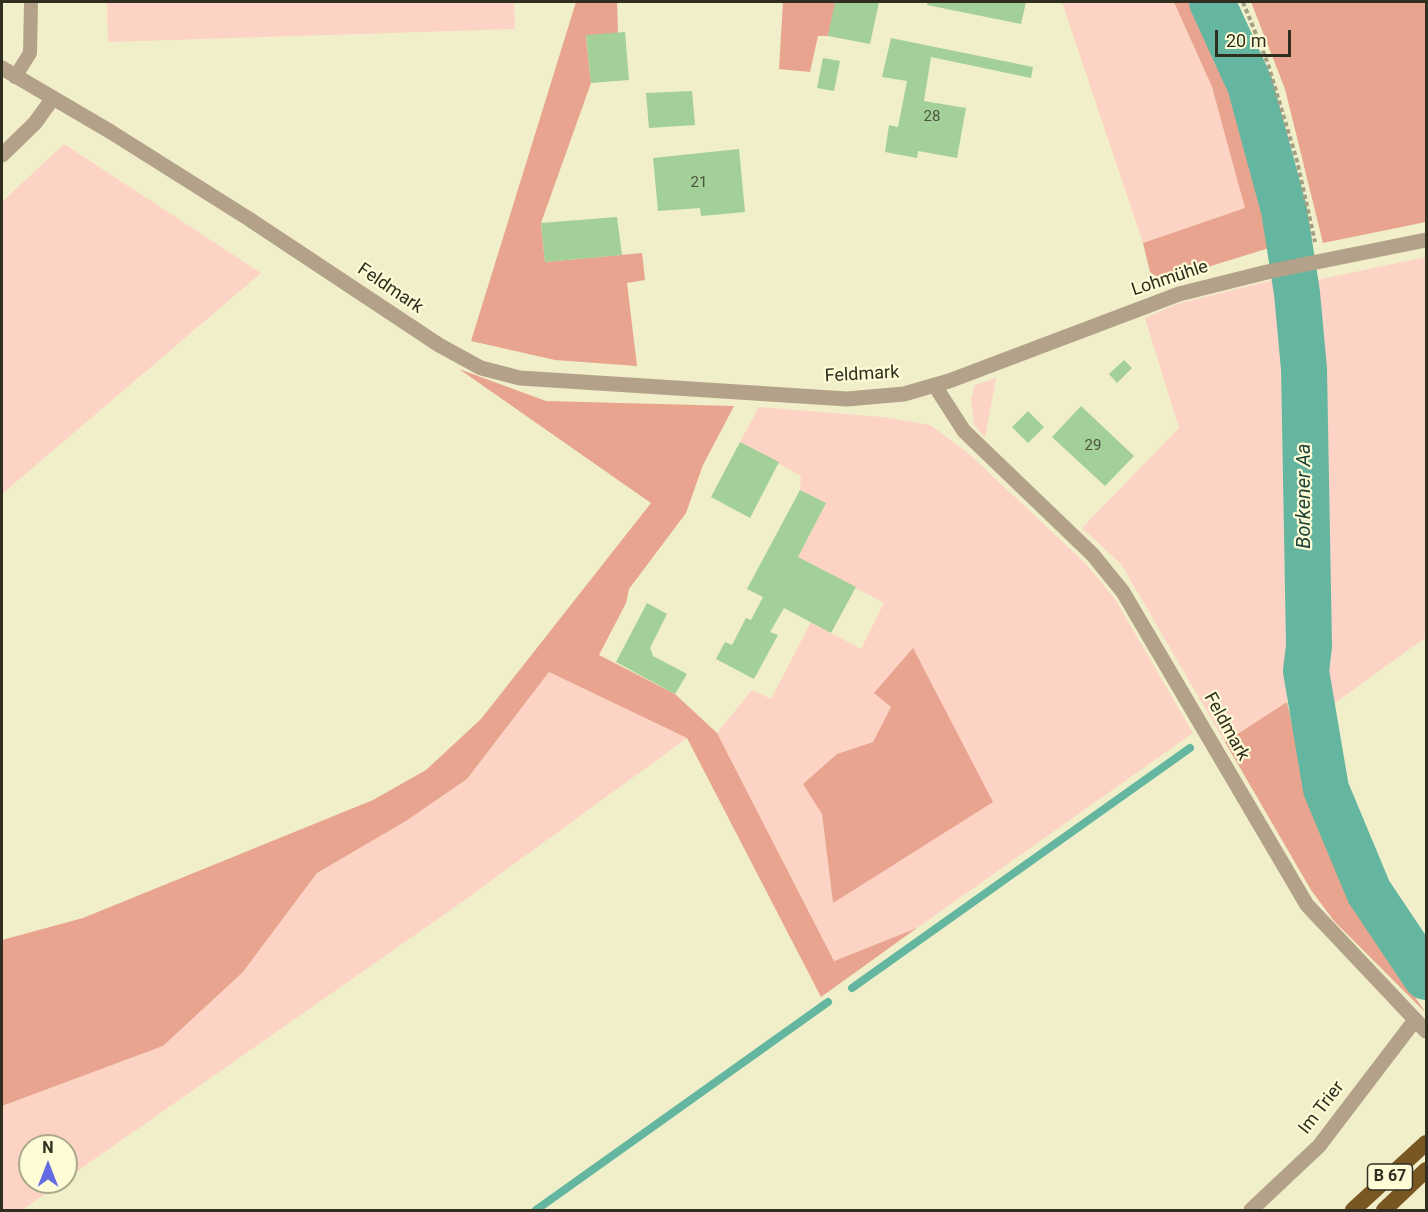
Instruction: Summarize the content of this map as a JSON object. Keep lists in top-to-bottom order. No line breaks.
{"streets":{"highway":["B 67"],"street":["Lohmühle","Feldmark","Im Trier"]},"crossings":[["Lohmühle","Feldmark"],["Feldmark","Im Trier"]],"water":["Borkener Aa"],"house_numbers":["28","21","29"],"scale_bar":"20 m","north":"top"}
